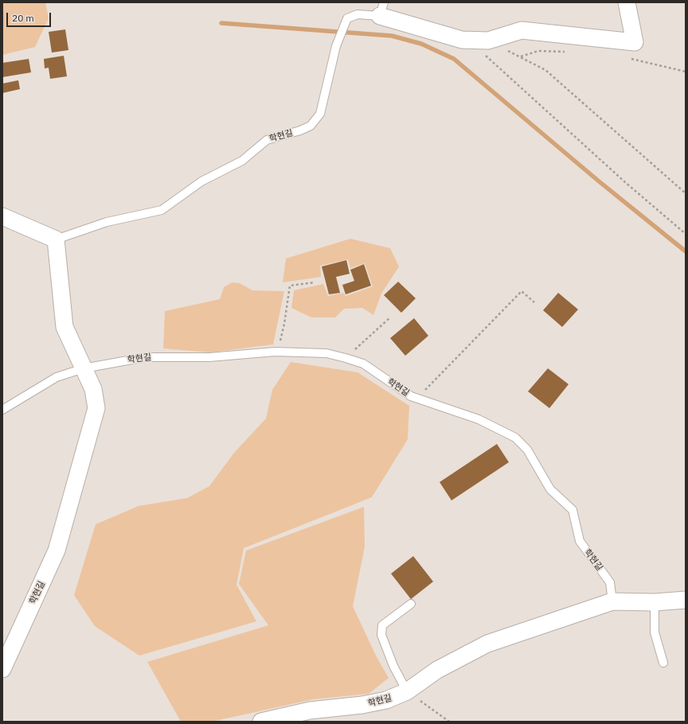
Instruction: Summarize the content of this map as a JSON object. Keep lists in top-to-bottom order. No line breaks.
{"streets":{"street":["학현길"]},"scale_bar":"20 m"}
